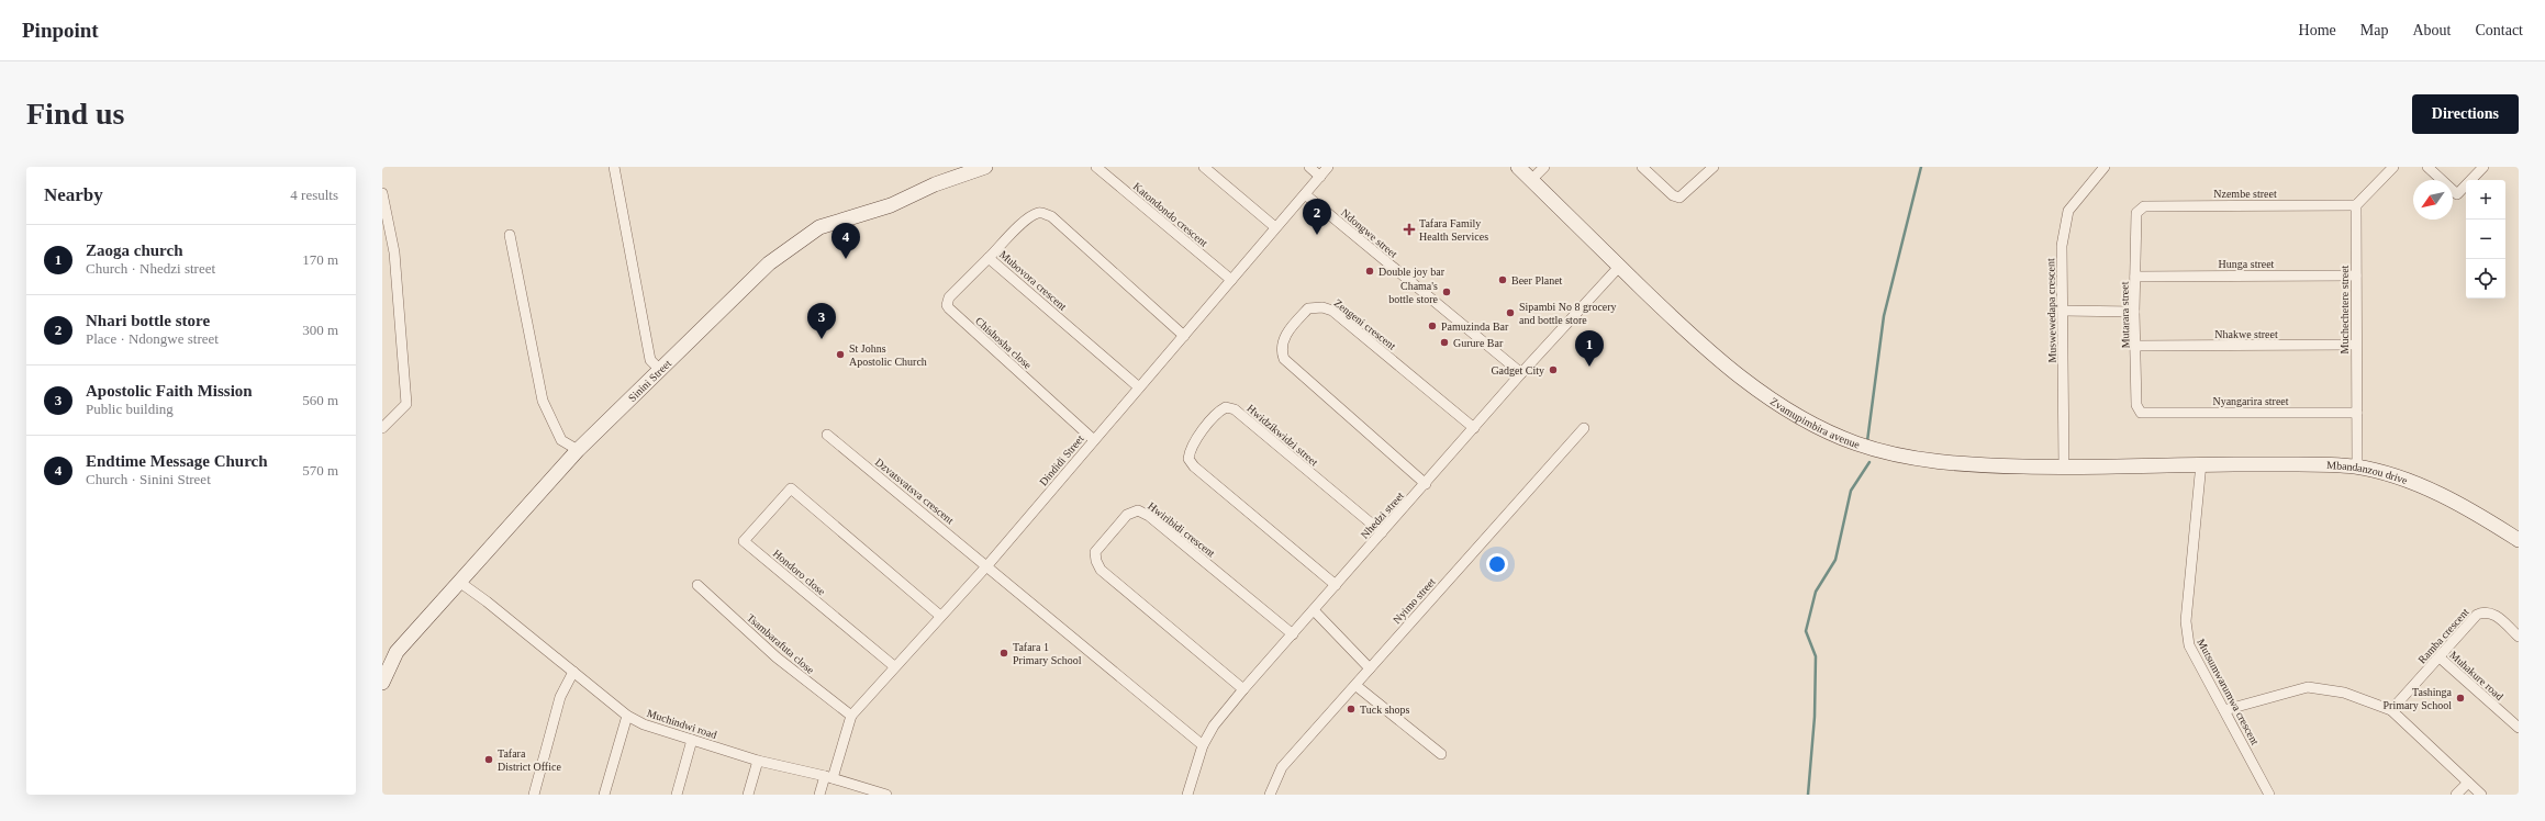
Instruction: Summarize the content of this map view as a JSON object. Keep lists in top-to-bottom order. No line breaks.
{"streets":{"street":["Nzembe street","Katondondo crescent","Ndongwe street","Hunga street","Mubovora crescent","Muchechetere street","Muswewedapa crescent","Mutarara street","Zengeni crescent","Nhakwe street","Chishosha close","Sinini Street","Nyangarira street","Zvamupimbira avenue","Hwidzikwidzi street","Dindidi Street","Mbandanzou drive","Dzvatsvatsva crescent","Nhedzi street","Hwiribidi crescent","Hondoro close","Nyimo street","Ramba crescent","Tsambarafuta close","Muhakure road","Mutsumwarumwa crescent","Muchindwi road"]},"crossings":[["Nzembe street","Muchechetere street"],["Nzembe street","Mutarara street"],["Katondondo crescent","Dindidi Street"],["Ndongwe street","Dindidi Street"],["Ndongwe street","Nhedzi street"],["Hunga street","Muchechetere street"],["Hunga street","Mutarara street"],["Mubovora crescent","Chishosha close"],["Mubovora crescent","Dindidi Street"],["Muchechetere street","Nhakwe street"],["Muchechetere street","Nyangarira street"],["Muchechetere street","Mbandanzou drive"],["Muswewedapa crescent","Zvamupimbira avenue"],["Mutarara street","Nhakwe street"],["Mutarara street","Nyangarira street"],["Zengeni crescent","Nhedzi street"],["Chishosha close","Dindidi Street"],["Sinini Street","Muchindwi road"],["Zvamupimbira avenue","Mbandanzou drive"],["Zvamupimbira avenue","Nhedzi street"],["Zvamupimbira avenue","Mutsumwarumwa crescent"],["Hwidzikwidzi street","Nhedzi street"],["Dindidi Street","Dzvatsvatsva crescent"],["Dindidi Street","Hondoro close"],["Dindidi Street","Tsambarafuta close"],["Dindidi Street","Muchindwi road"],["Mbandanzou drive","Mutsumwarumwa crescent"],["Dzvatsvatsva crescent","Nhedzi street"],["Nhedzi street","Hwiribidi crescent"],["Ramba crescent","Muhakure road"]],"places":{"health":["Tafara Family Health Services"],"other":["Double joy bar","Beer Planet","Chama's bottle store","Sipambi No 8 grocery and bottle store","Pamuzinda Bar","Gurure Bar","St Johns Apostolic Church","Gadget City","Tafara 1 Primary School","Tashinga Primary School","Tuck shops","Tafara District Office"]},"north":"bottom left","page":{"header":"Pinpoint","nav":["Home","Map","About","Contact"],"buttons":"Directions","title":"Find us","heading":["Nearby","4 results"],"map_buttons":["+","−"],"pins":["2","4","3","1"],"list":[{"mark":"1","name":"Zaoga church","note":"Church · Nhedzi street","value":"170 m"},{"mark":"2","name":"Nhari bottle store","note":"Place · Ndongwe street","value":"300 m"},{"mark":"3","name":"Apostolic Faith Mission","note":"Public building","value":"560 m"},{"mark":"4","name":"Endtime Message Church","note":"Church · Sinini Street","value":"570 m"}]}}
